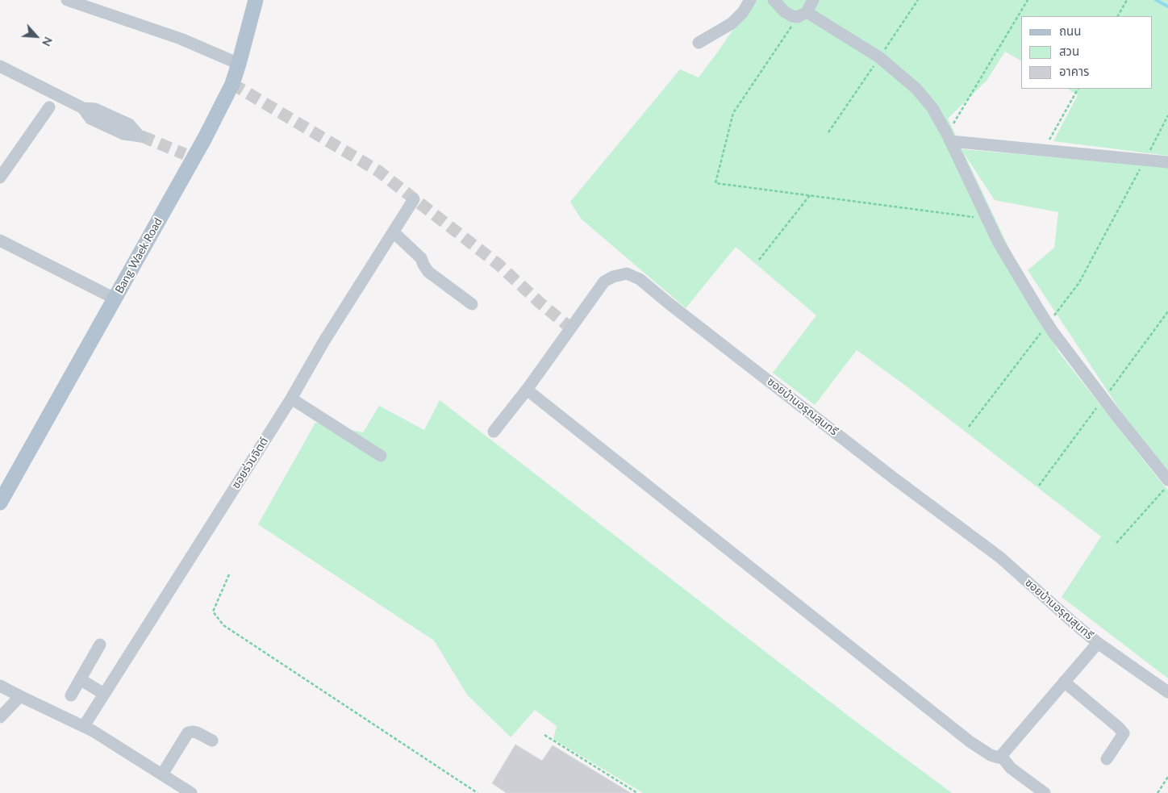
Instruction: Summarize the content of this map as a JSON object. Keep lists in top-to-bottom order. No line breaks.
{"streets":{"main road":["Bang Waek Road"],"street":["ซอยบ้านอรุณสุนทรี","ซอยร่วมจิตต์"]},"legend":["ถนน","สวน","อาคาร"],"north":"bottom right"}
